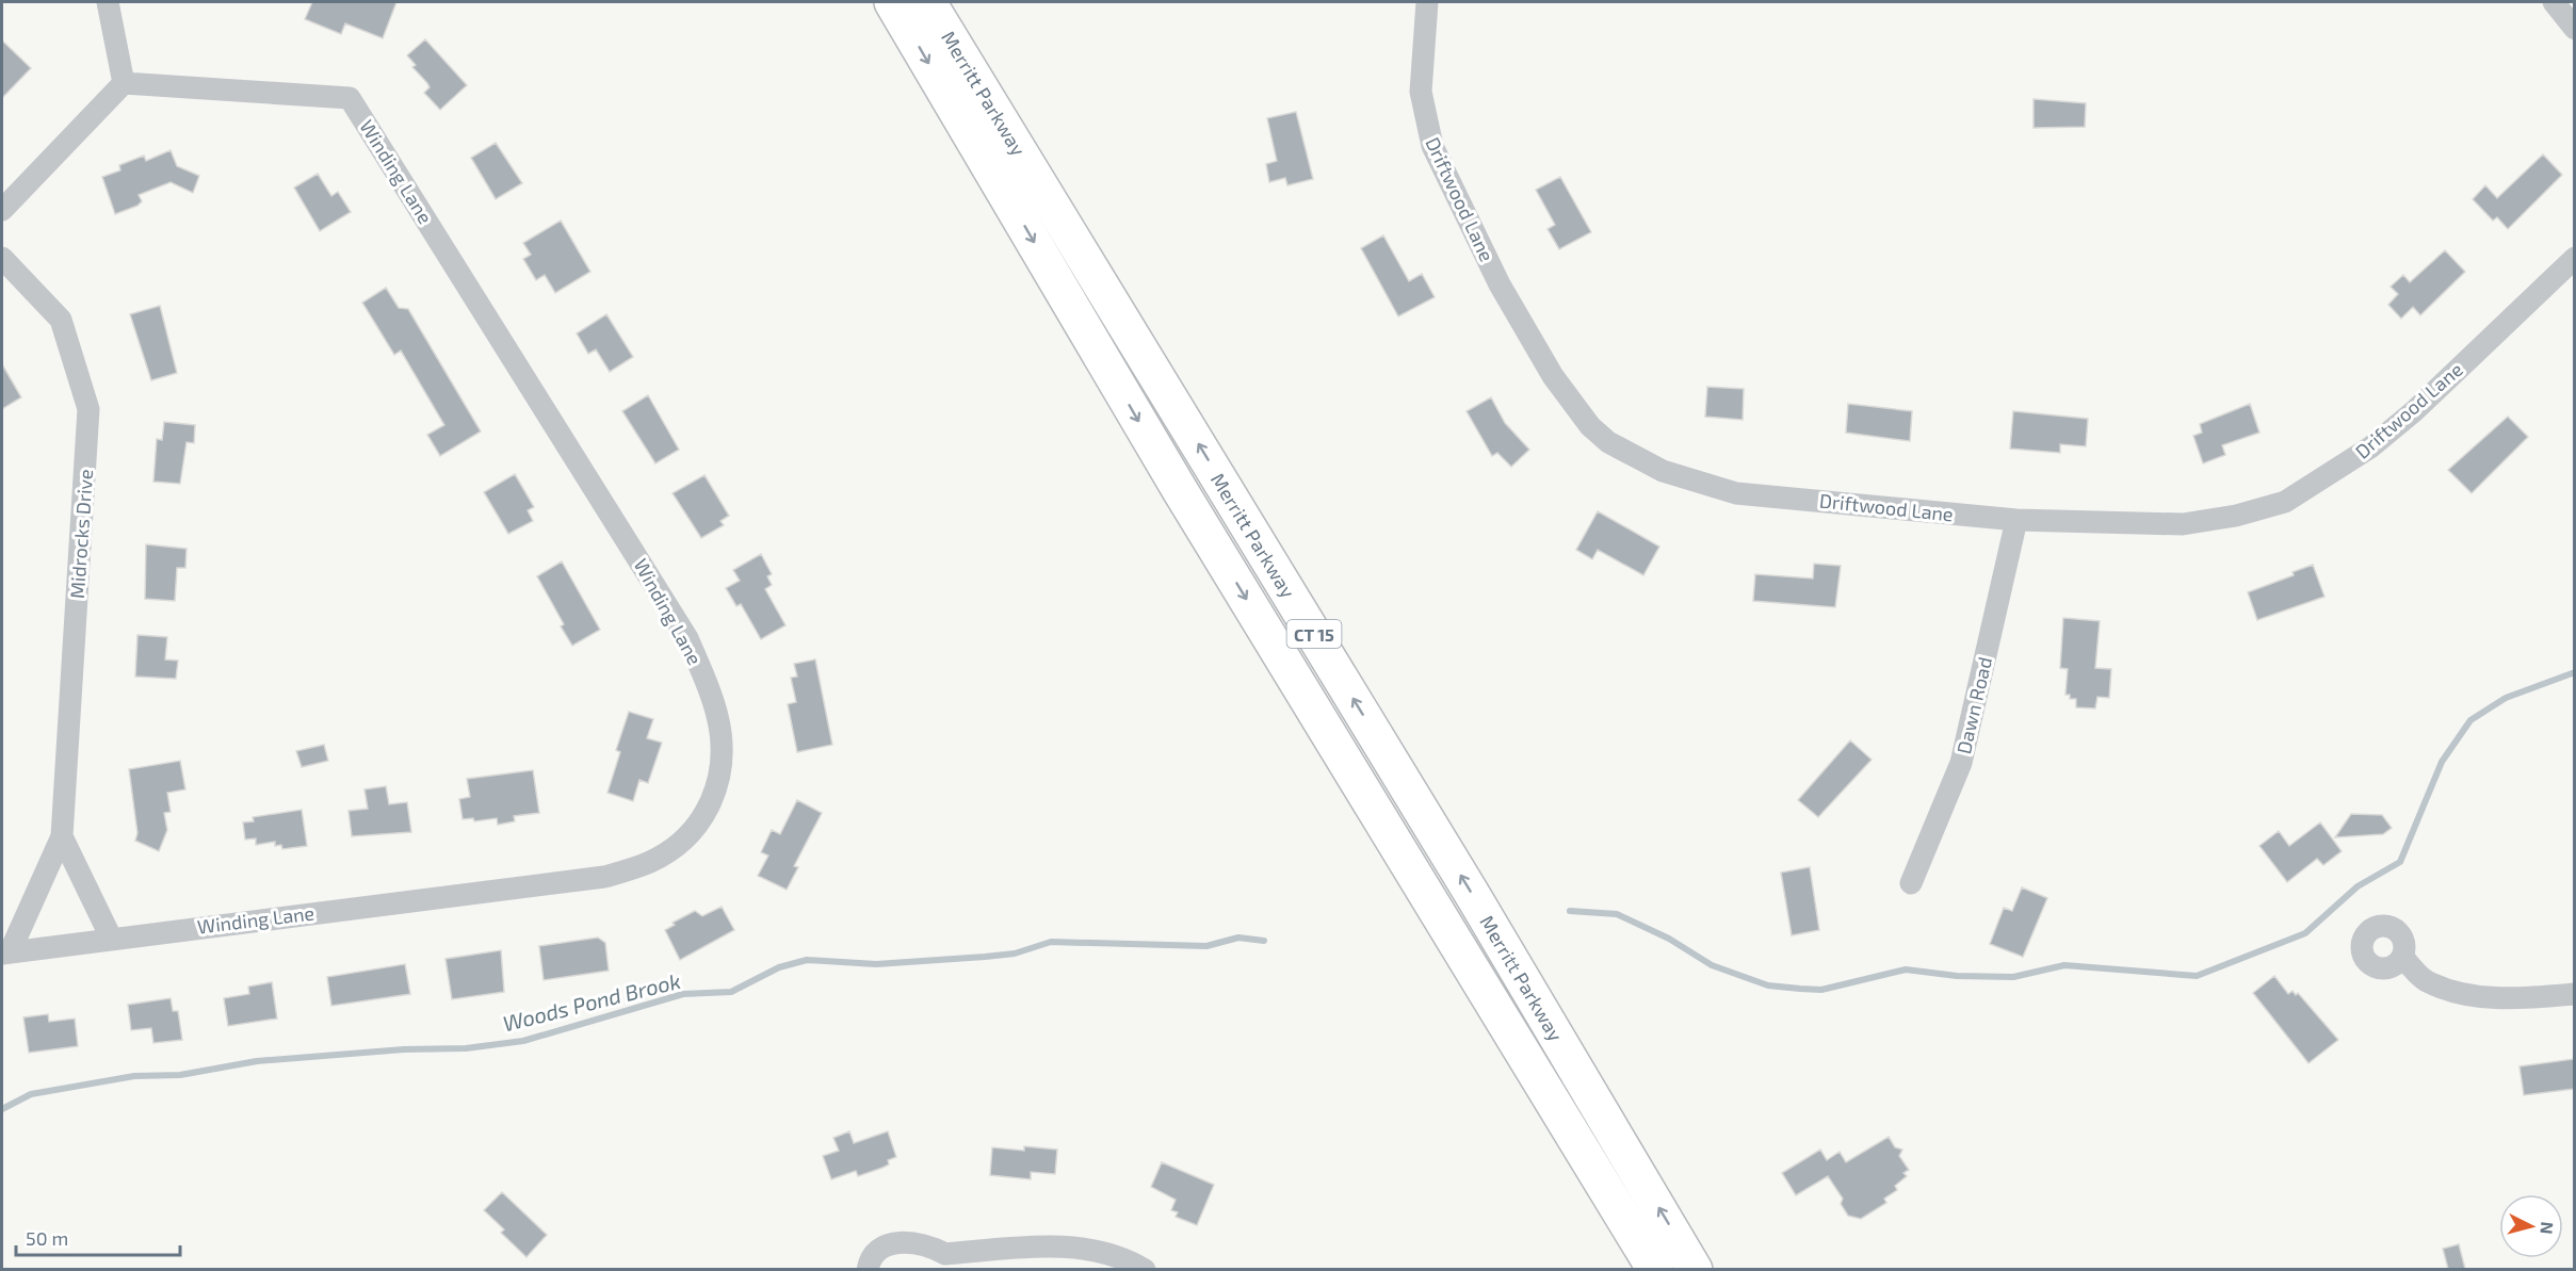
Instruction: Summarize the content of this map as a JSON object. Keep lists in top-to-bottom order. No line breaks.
{"streets":{"highway":["Merritt Parkway","CT 15"],"street":["Winding Lane","Driftwood Lane","Midrocks Drive","Dawn Road"]},"crossings":[["Winding Lane","Midrocks Drive"],["Driftwood Lane","Dawn Road"]],"water":["Woods Pond Brook"],"scale_bar":"50 m","north":"right"}
